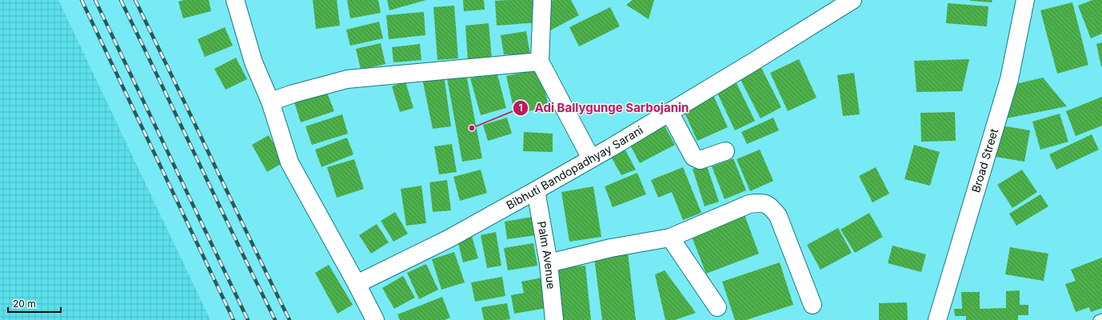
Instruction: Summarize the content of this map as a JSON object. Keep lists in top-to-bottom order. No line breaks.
{"streets":{"street":["Broad Street","Bibhuti Bandopadhyay Sarani","Palm Avenue"]},"crossings":[["Bibhuti Bandopadhyay Sarani","Palm Avenue"]],"places":["Adi Ballygunge Sarbojanin"],"scale_bar":"20 m"}
